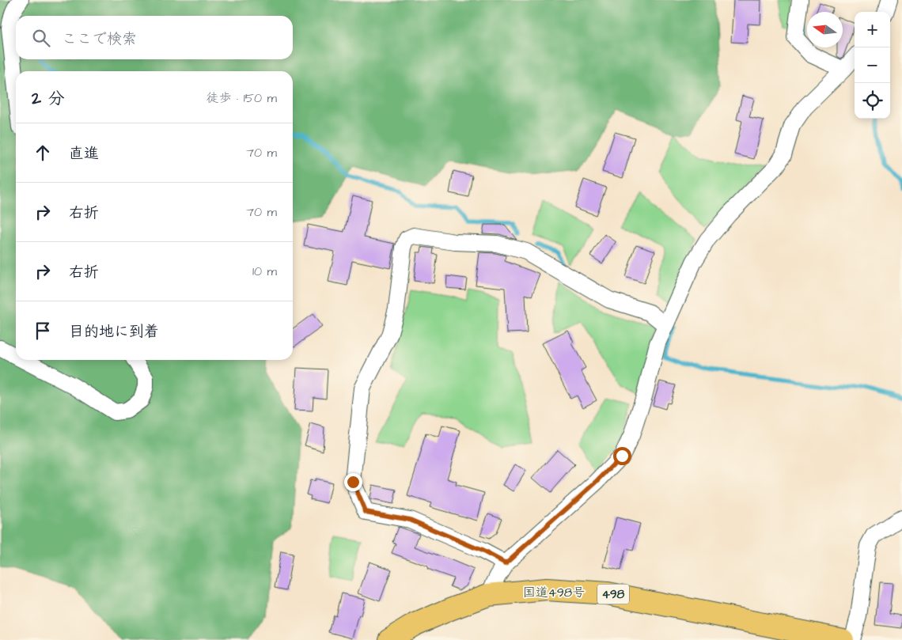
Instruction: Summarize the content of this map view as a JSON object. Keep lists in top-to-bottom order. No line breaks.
{"streets":{"highway":["国道498号","498"]},"north":"left","page":{"map_buttons":["+","−"],"search":"ここで検索","heading":["2 分","徒歩 · 150 m"],"list":[["直進","70 m"],["右折","70 m"],["右折","10 m"],"目的地に到着"]}}
